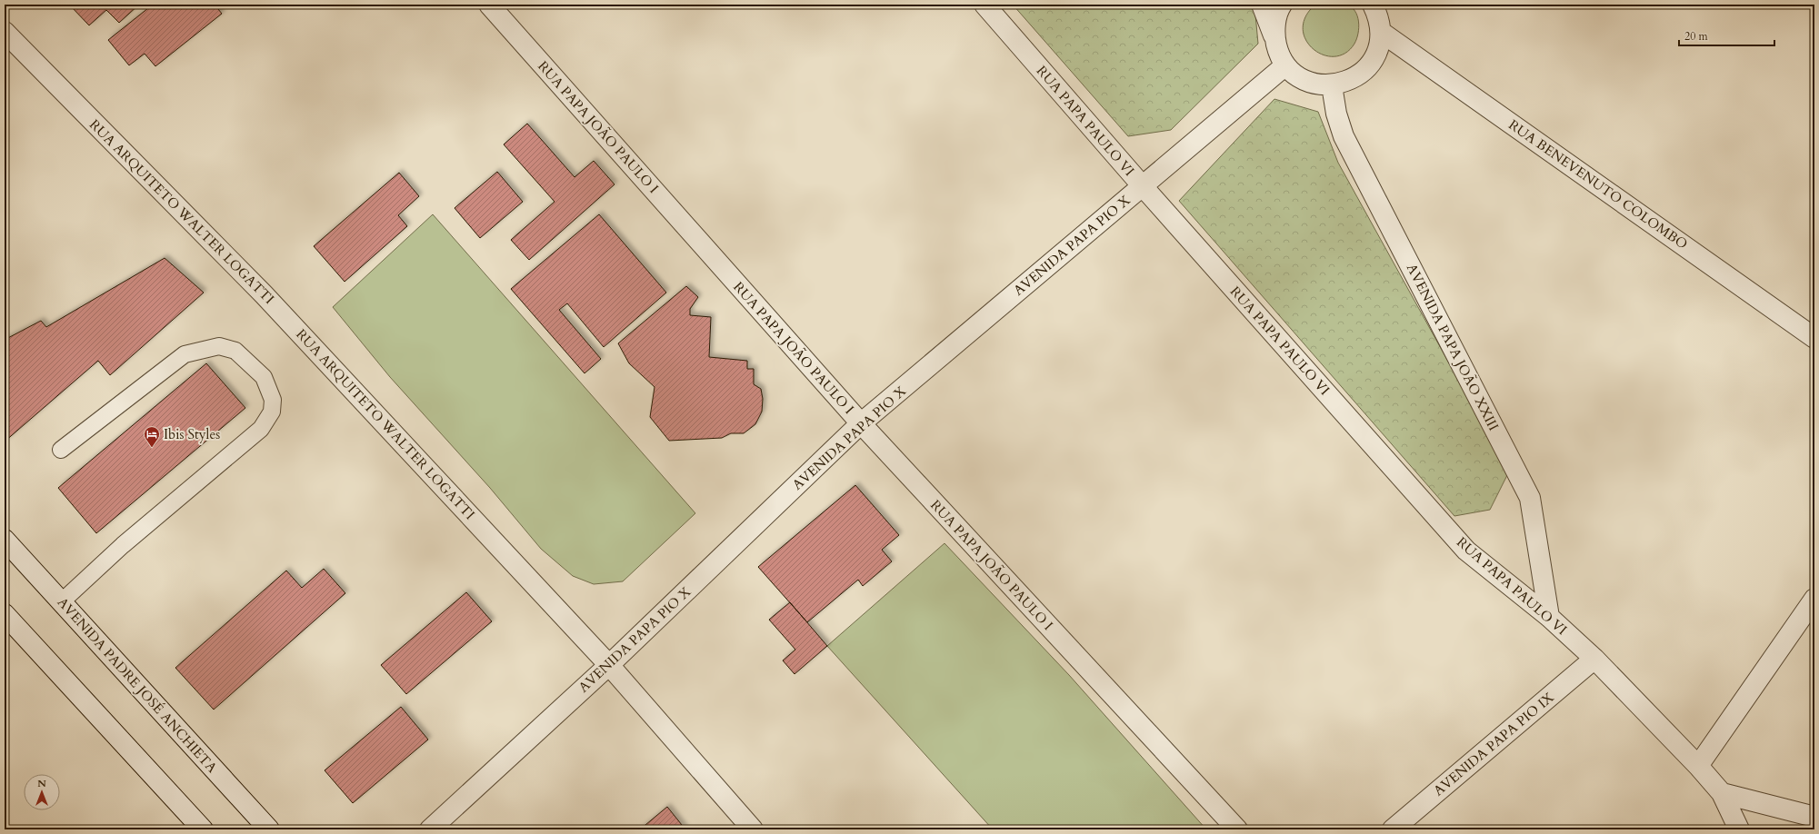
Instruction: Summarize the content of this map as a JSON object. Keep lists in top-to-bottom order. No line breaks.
{"streets":{"street":["RUA PAPA PAULO VI","RUA PAPA JOÃO PAULO I","RUA BENEVENUTO COLOMBO","RUA ARQUITETO WALTER LOGATTI","AVENIDA PAPA PIO X","AVENIDA PAPA JOÃO XXIII","AVENIDA PADRE JOSÉ ANCHIETA","AVENIDA PAPA PIO IX"]},"crossings":[["RUA PAPA PAULO VI","AVENIDA PAPA PIO X"],["RUA PAPA PAULO VI","AVENIDA PAPA JOÃO XXIII"],["RUA PAPA PAULO VI","AVENIDA PAPA PIO IX"],["RUA PAPA JOÃO PAULO I","AVENIDA PAPA PIO X"],["RUA ARQUITETO WALTER LOGATTI","AVENIDA PAPA PIO X"]],"places":{"hotel":["Ibis Styles"]},"scale_bar":"20 m","north":"top"}
